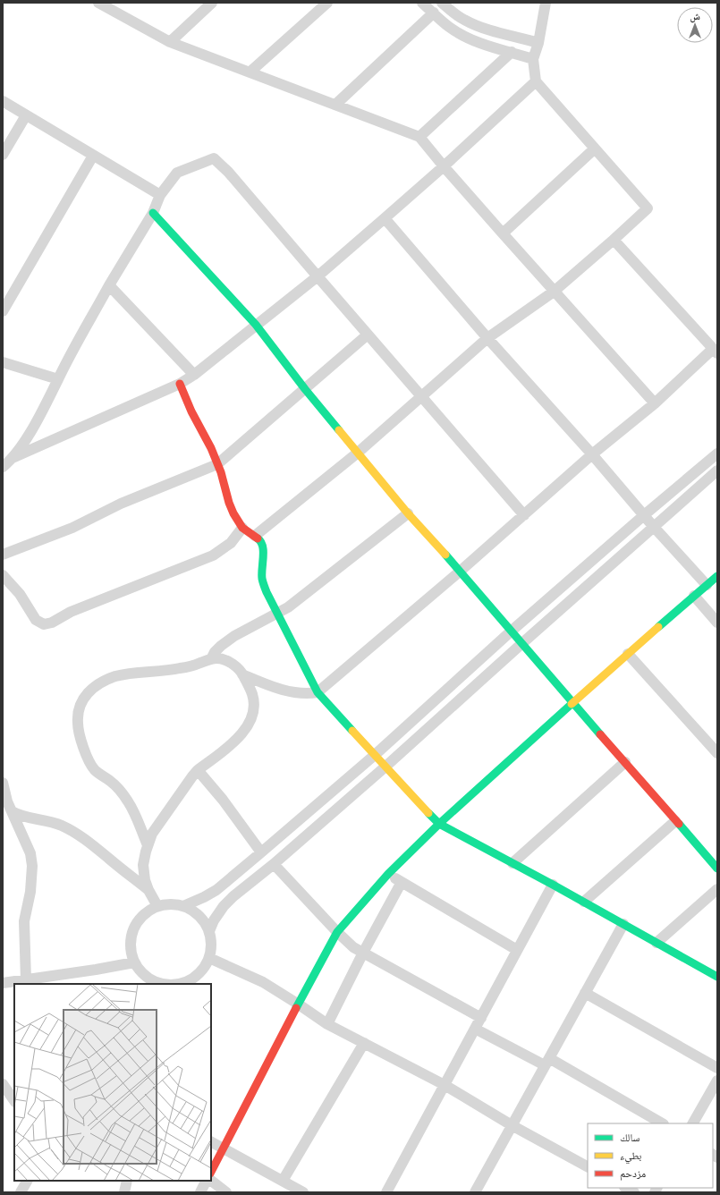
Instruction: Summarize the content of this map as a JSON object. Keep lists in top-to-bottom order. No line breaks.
{"legend":["سالك","بطيء","مزدحم"],"north":"top"}
